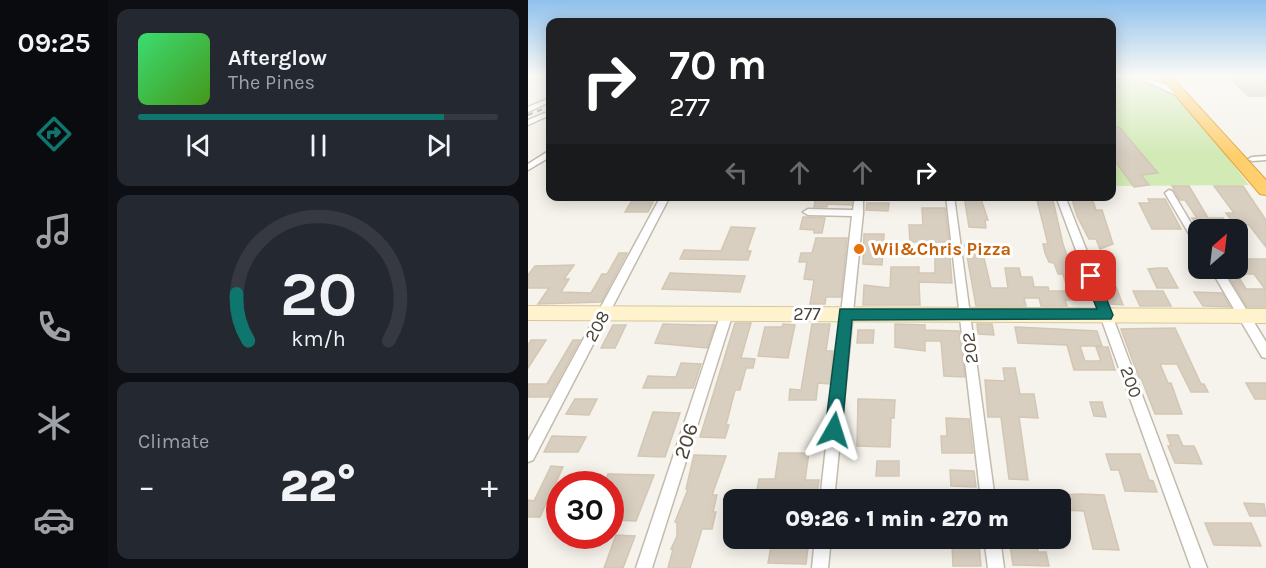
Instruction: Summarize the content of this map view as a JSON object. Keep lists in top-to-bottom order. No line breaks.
{"streets":{"street":["277","208","202","200","206"]},"crossings":[["277","208"],["277","202"],["277","200"],["277","206"]],"places":["Wil&Chris Pizza"],"north":"top right","page":{"tabs":"09:25","turn":["70 m","277"],"song":["Afterglow","The Pines"],"tile":"Climate","heat":["−","22°","+"],"limit":"30","trip":"09:26 · 1 min · 270 m","gauge":["20","km/h"]}}
